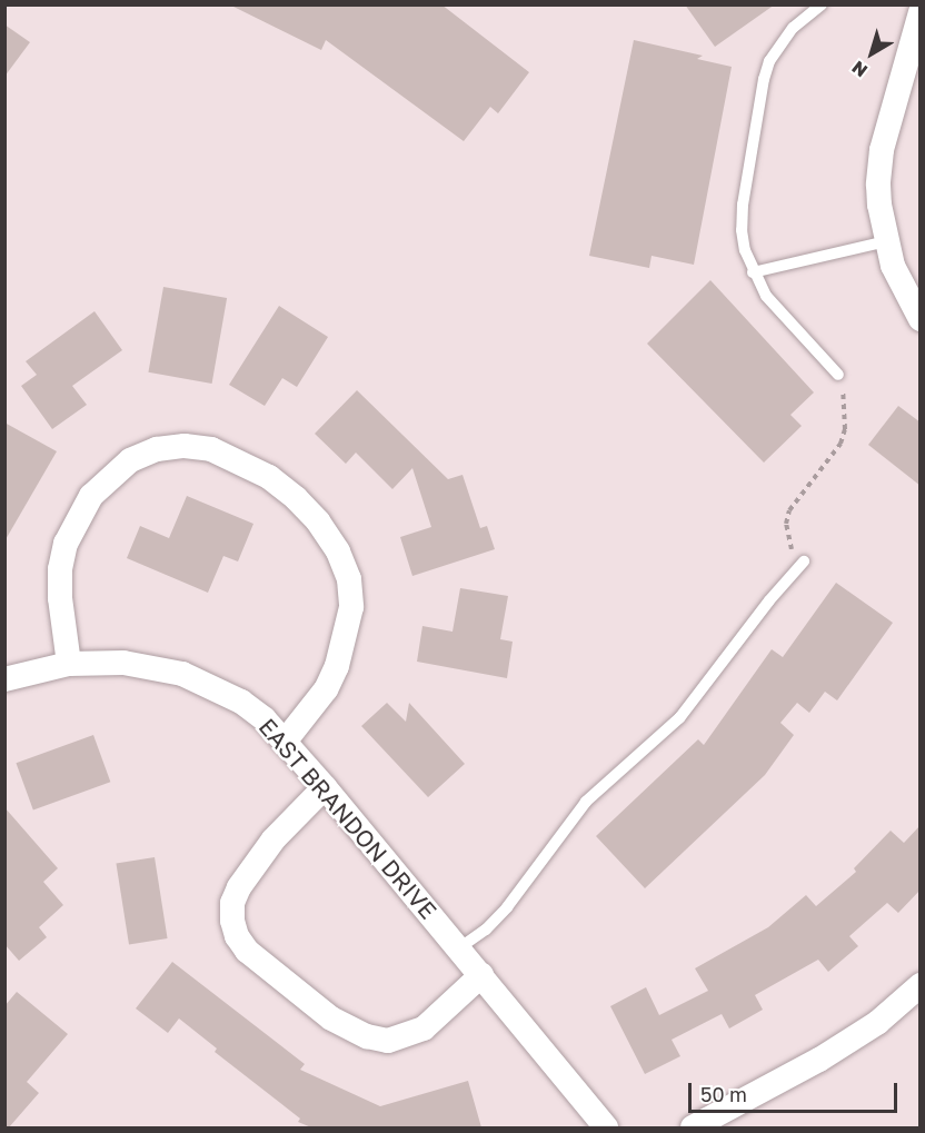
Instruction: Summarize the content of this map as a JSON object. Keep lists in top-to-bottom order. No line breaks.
{"streets":{"street":["EAST BRANDON DRIVE"]},"scale_bar":"50 m","north":"bottom left"}
